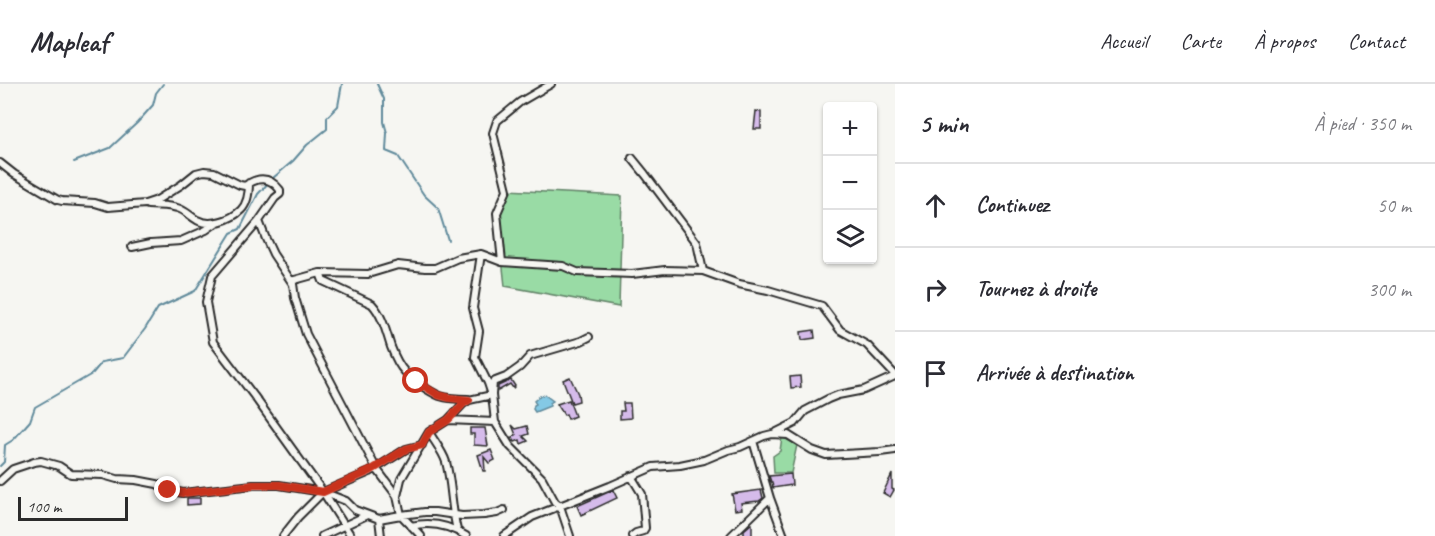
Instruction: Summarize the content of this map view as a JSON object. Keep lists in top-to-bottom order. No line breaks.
{"scale_bar":"100 m","page":{"header":"Mapleaf","nav":["Accueil","Carte","À propos","Contact"],"heading":["5 min","À pied · 350 m"],"map_buttons":["+","−"],"list":[["Continuez","50 m"],["Tournez à droite","300 m"],"Arrivée à destination"],"scale":"100 m"}}
